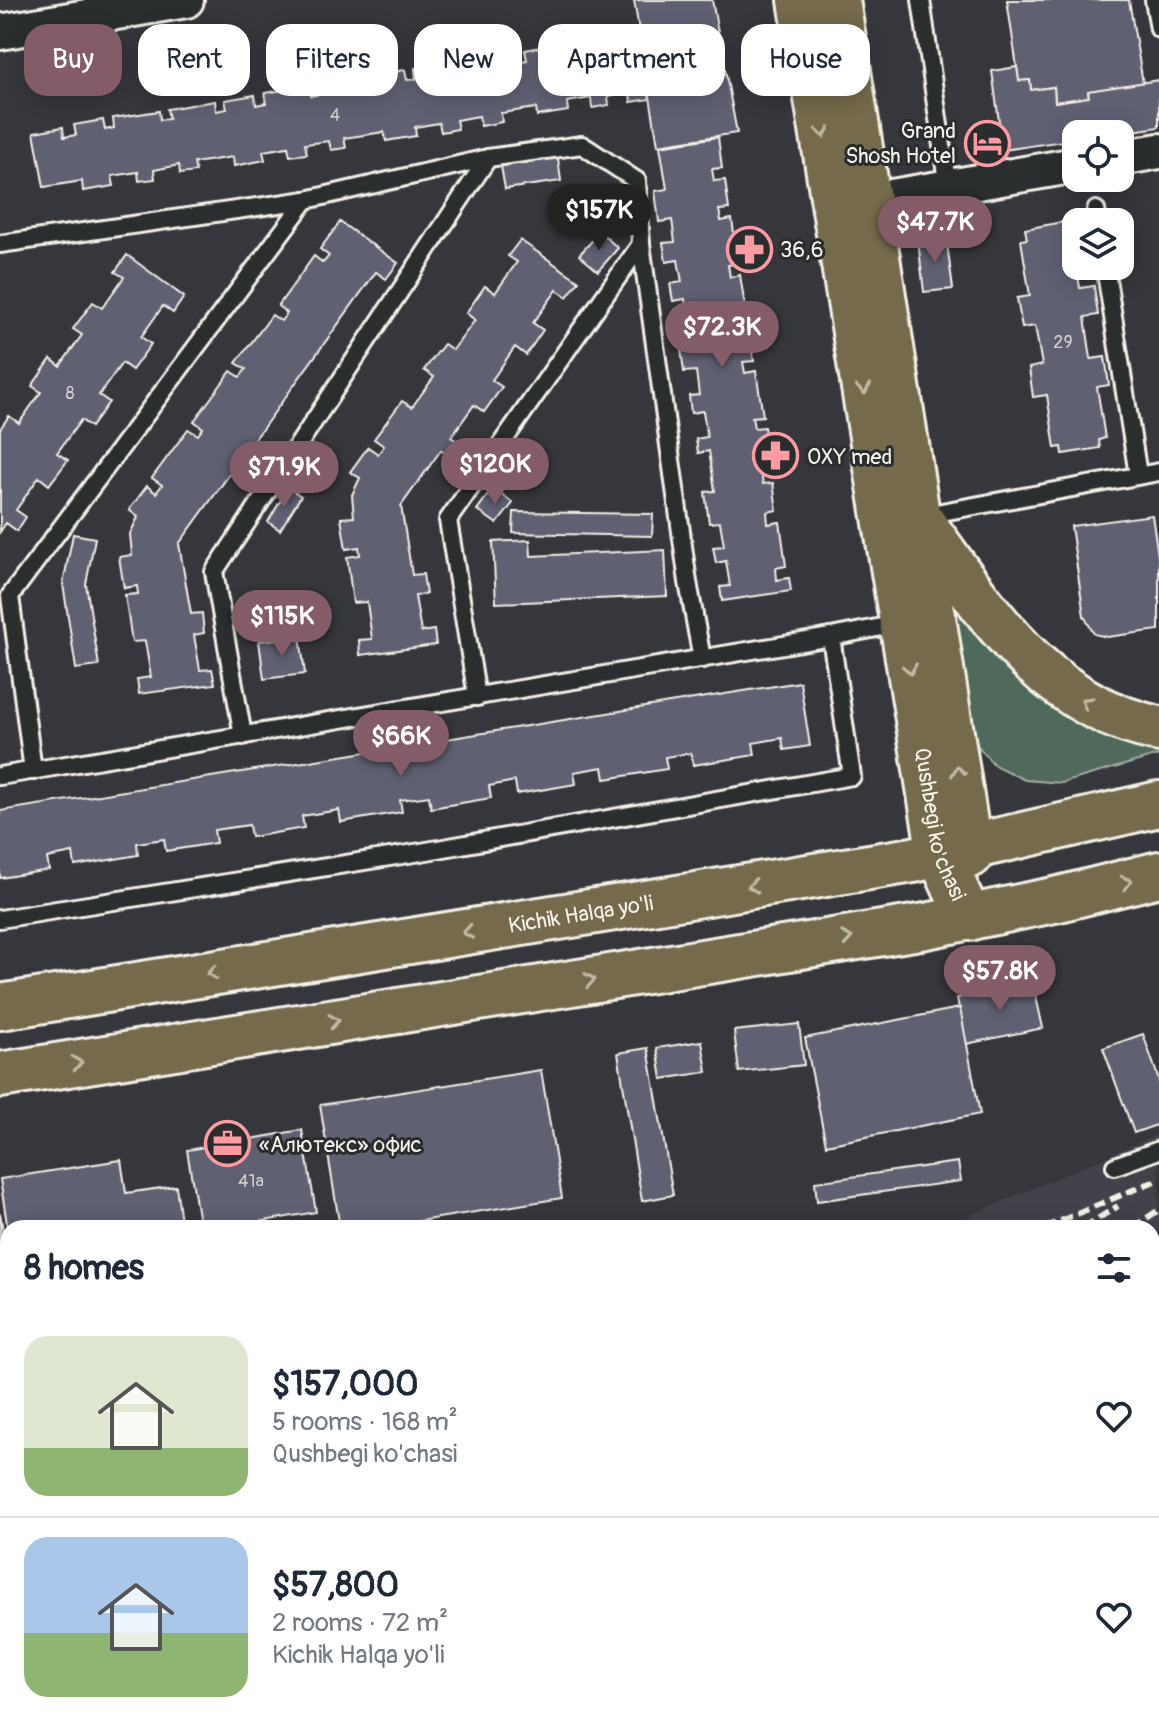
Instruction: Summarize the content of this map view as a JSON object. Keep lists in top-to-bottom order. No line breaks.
{"streets":{"main road":["Qushbegi ko'chasi","Kichik Halqa yo'li"]},"crossings":[["Qushbegi ko'chasi","Kichik Halqa yo'li"]],"places":{"hotel":["Grand Shosh Hotel"],"pharmacy":["36,6","OXY med"],"office":["«Алютекс» офис"]},"house_numbers":["4","29","8","41а"],"page":{"chip":["Buy","Rent","Filters","New","Apartment","House"],"price":["$157K","$47.7K","$72.3K","$120K","$71.9K","$115K","$66K","$57.8K"],"heading":"8 homes","list":[{"name":"$157,000","note":"5 rooms · 168 m² · Qushbegi ko'chasi"},{"name":"$57,800","note":"2 rooms · 72 m² · Kichik Halqa yo'li"}]}}
